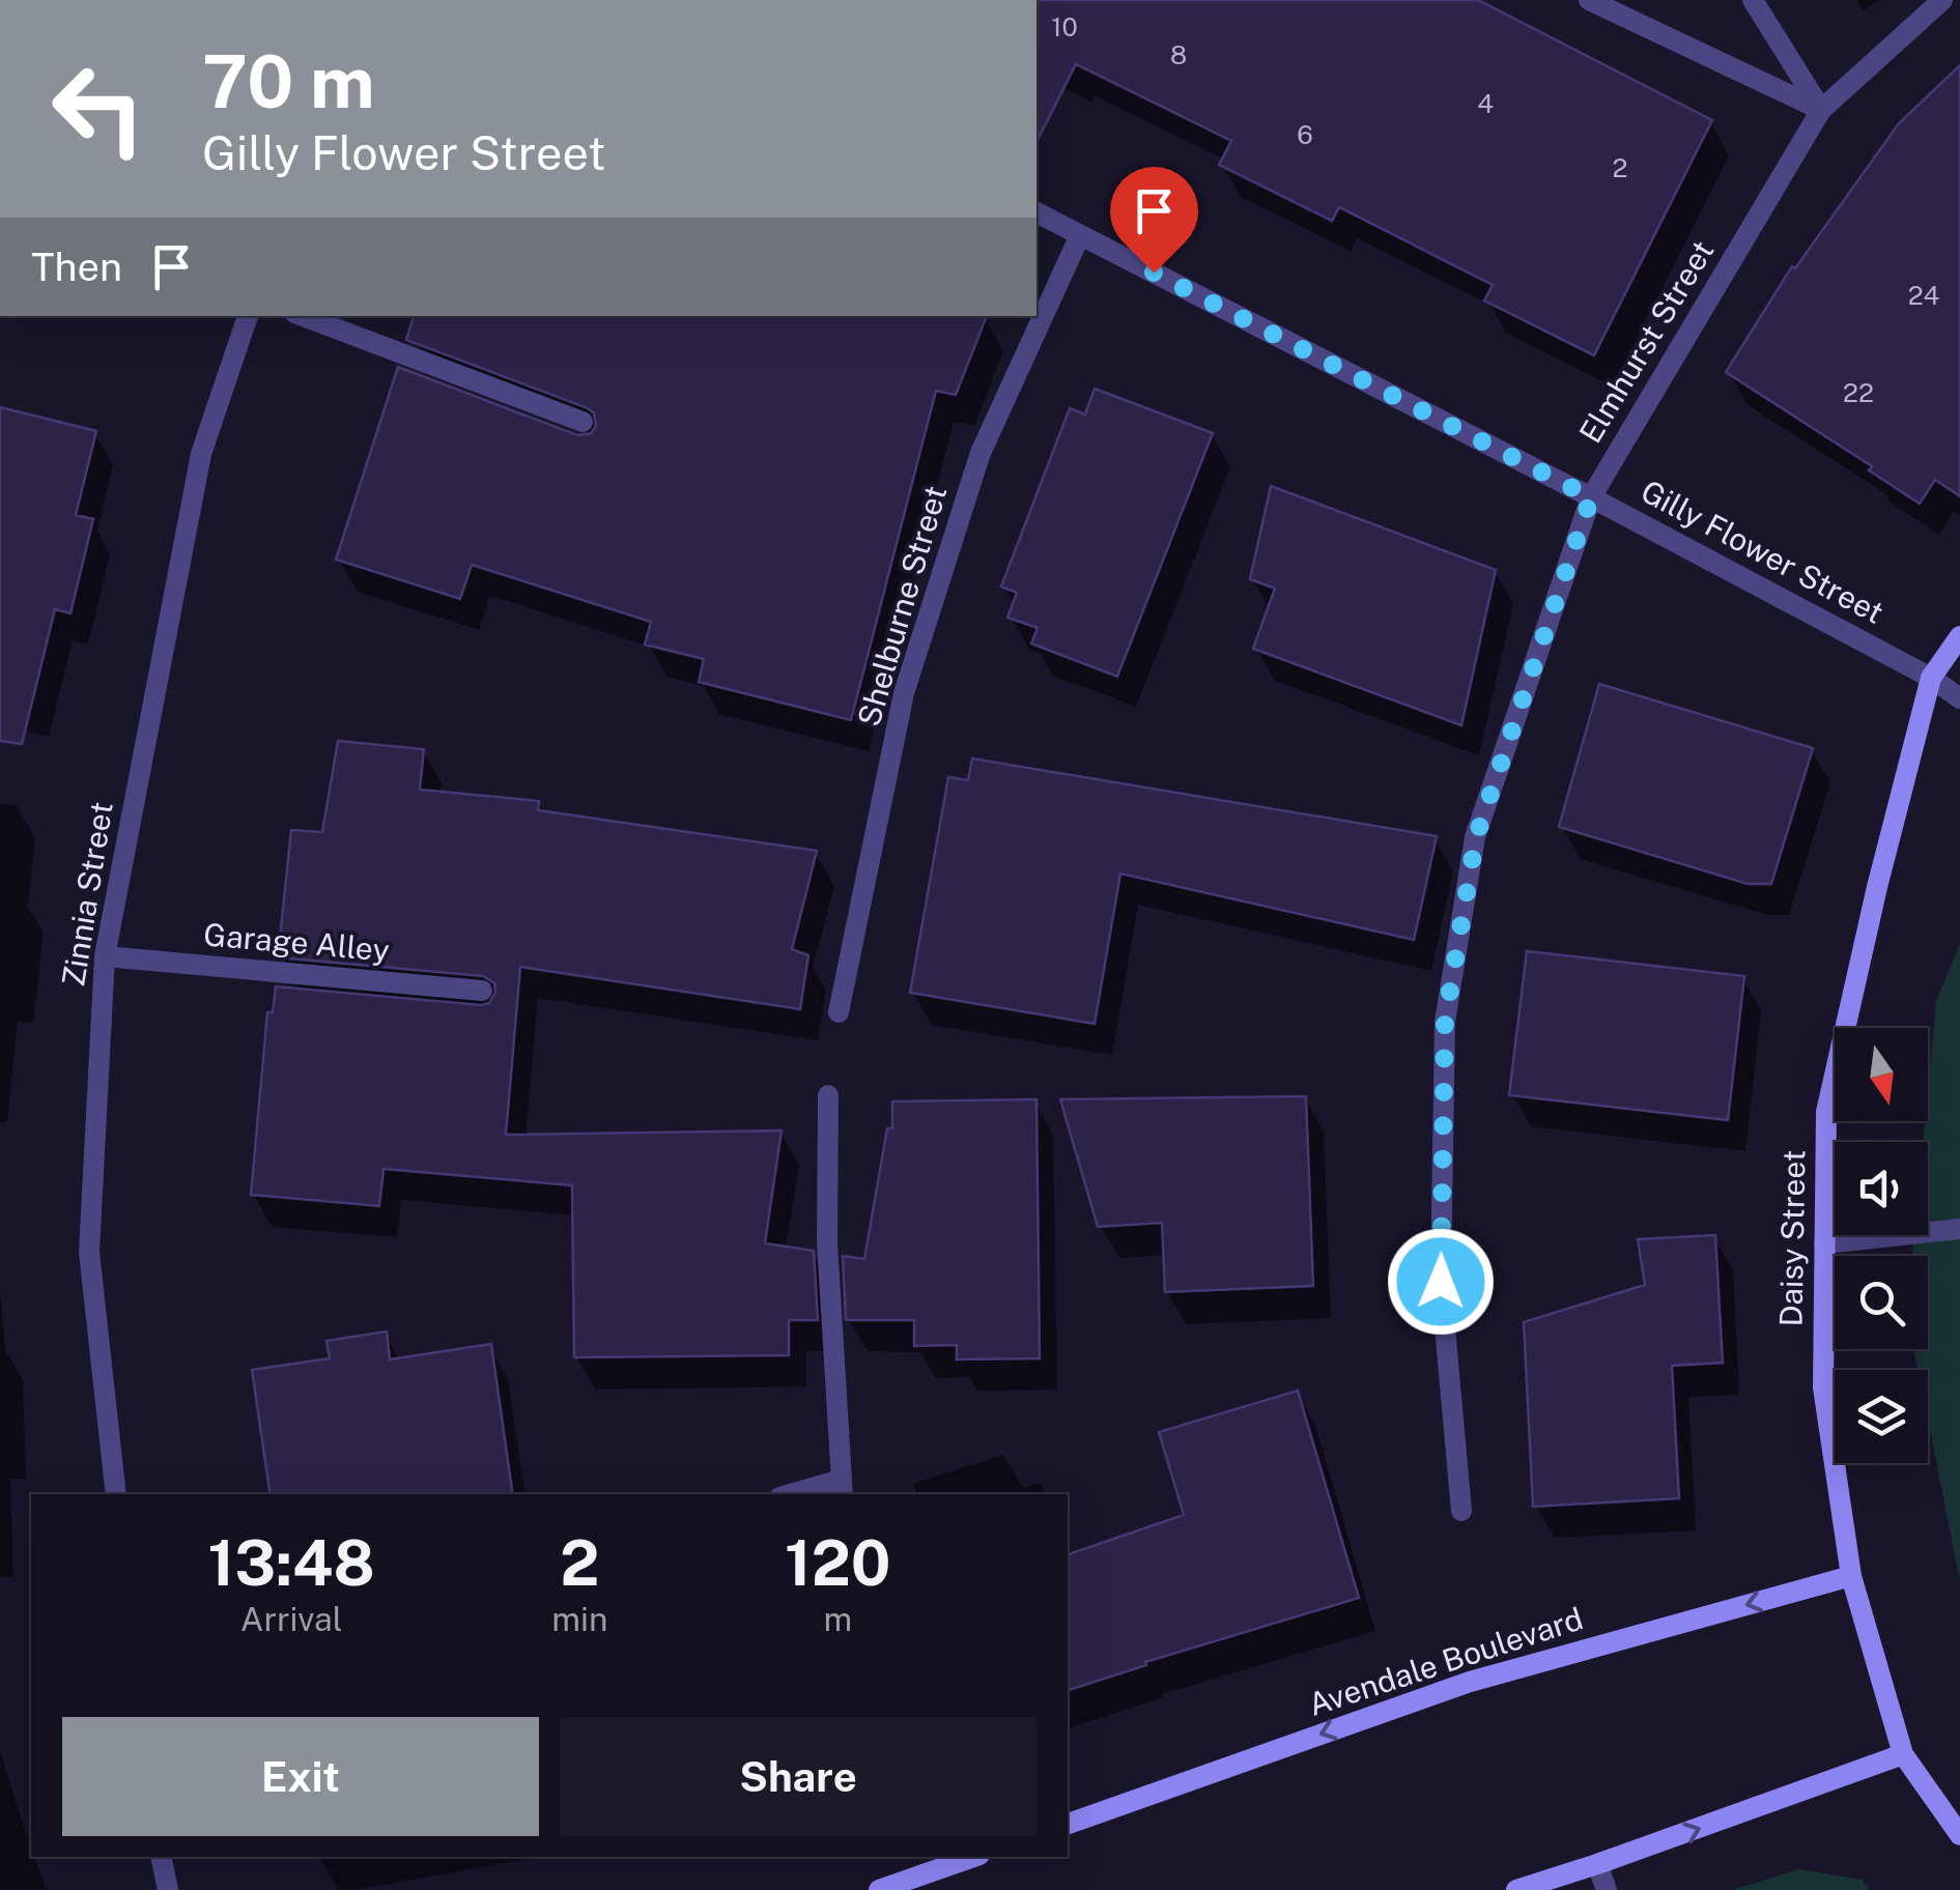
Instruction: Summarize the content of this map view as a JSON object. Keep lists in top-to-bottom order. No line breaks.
{"streets":{"street":["Elmhurst Street","Gilly Flower Street","Shelburne Street","Zinnia Street","Garage Alley","Daisy Street","Avendale Boulevard"]},"crossings":[["Elmhurst Street","Gilly Flower Street"],["Gilly Flower Street","Shelburne Street"],["Gilly Flower Street","Daisy Street"],["Zinnia Street","Garage Alley"],["Daisy Street","Avendale Boulevard"]],"one_way":["Avendale Boulevard"],"house_numbers":["10","8","4","6","2","24","22"],"north":"bottom","page":{"turn":["70 m","Gilly Flower Street"],"then":"Then","eta":["13:48","Arrival","2","min","120","m"],"buttons":["Exit","Share"]}}
